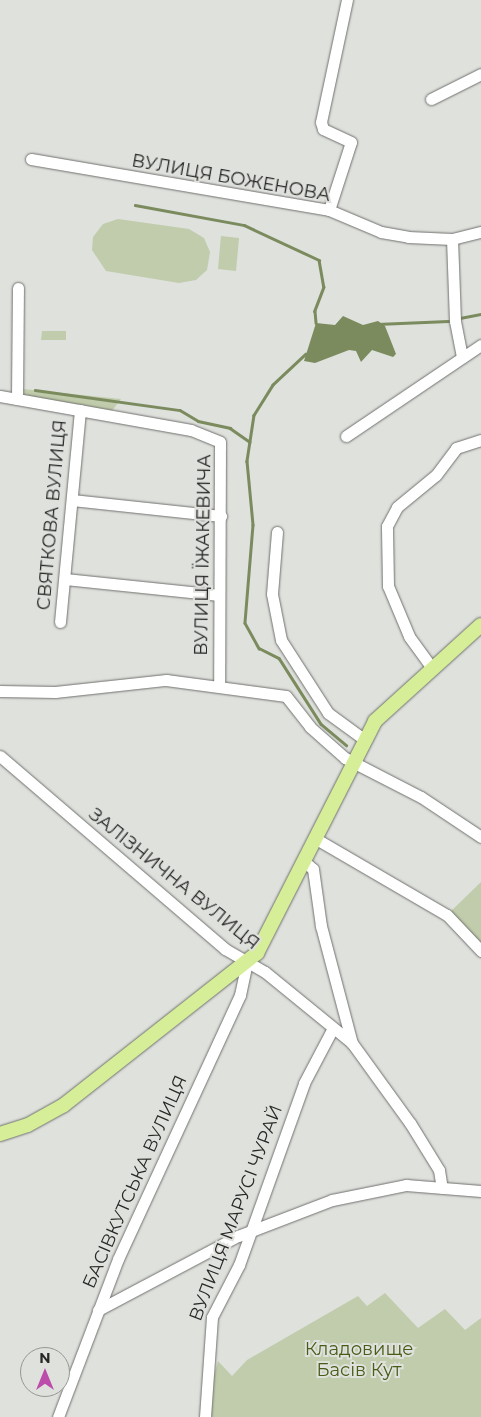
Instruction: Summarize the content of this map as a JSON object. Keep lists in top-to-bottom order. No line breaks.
{"streets":{"main road":["БАСІВКУТСЬКА ВУЛИЦЯ"],"street":["ВУЛИЦЯ БОЖЕНОВА","СВЯТКОВА ВУЛИЦЯ","ВУЛИЦЯ ЇЖАКЕВИЧА","ЗАЛІЗНИЧНА ВУЛИЦЯ","ВУЛИЦЯ МАРУСІ ЧУРАЙ"]},"crossings":[["СВЯТКОВА ВУЛИЦЯ","ВУЛИЦЯ ЇЖАКЕВИЧА"],["ЗАЛІЗНИЧНА ВУЛИЦЯ","БАСІВКУТСЬКА ВУЛИЦЯ"],["ЗАЛІЗНИЧНА ВУЛИЦЯ","ВУЛИЦЯ МАРУСІ ЧУРАЙ"]],"parks":["Кладовище Басів Кут"],"north":"top"}
